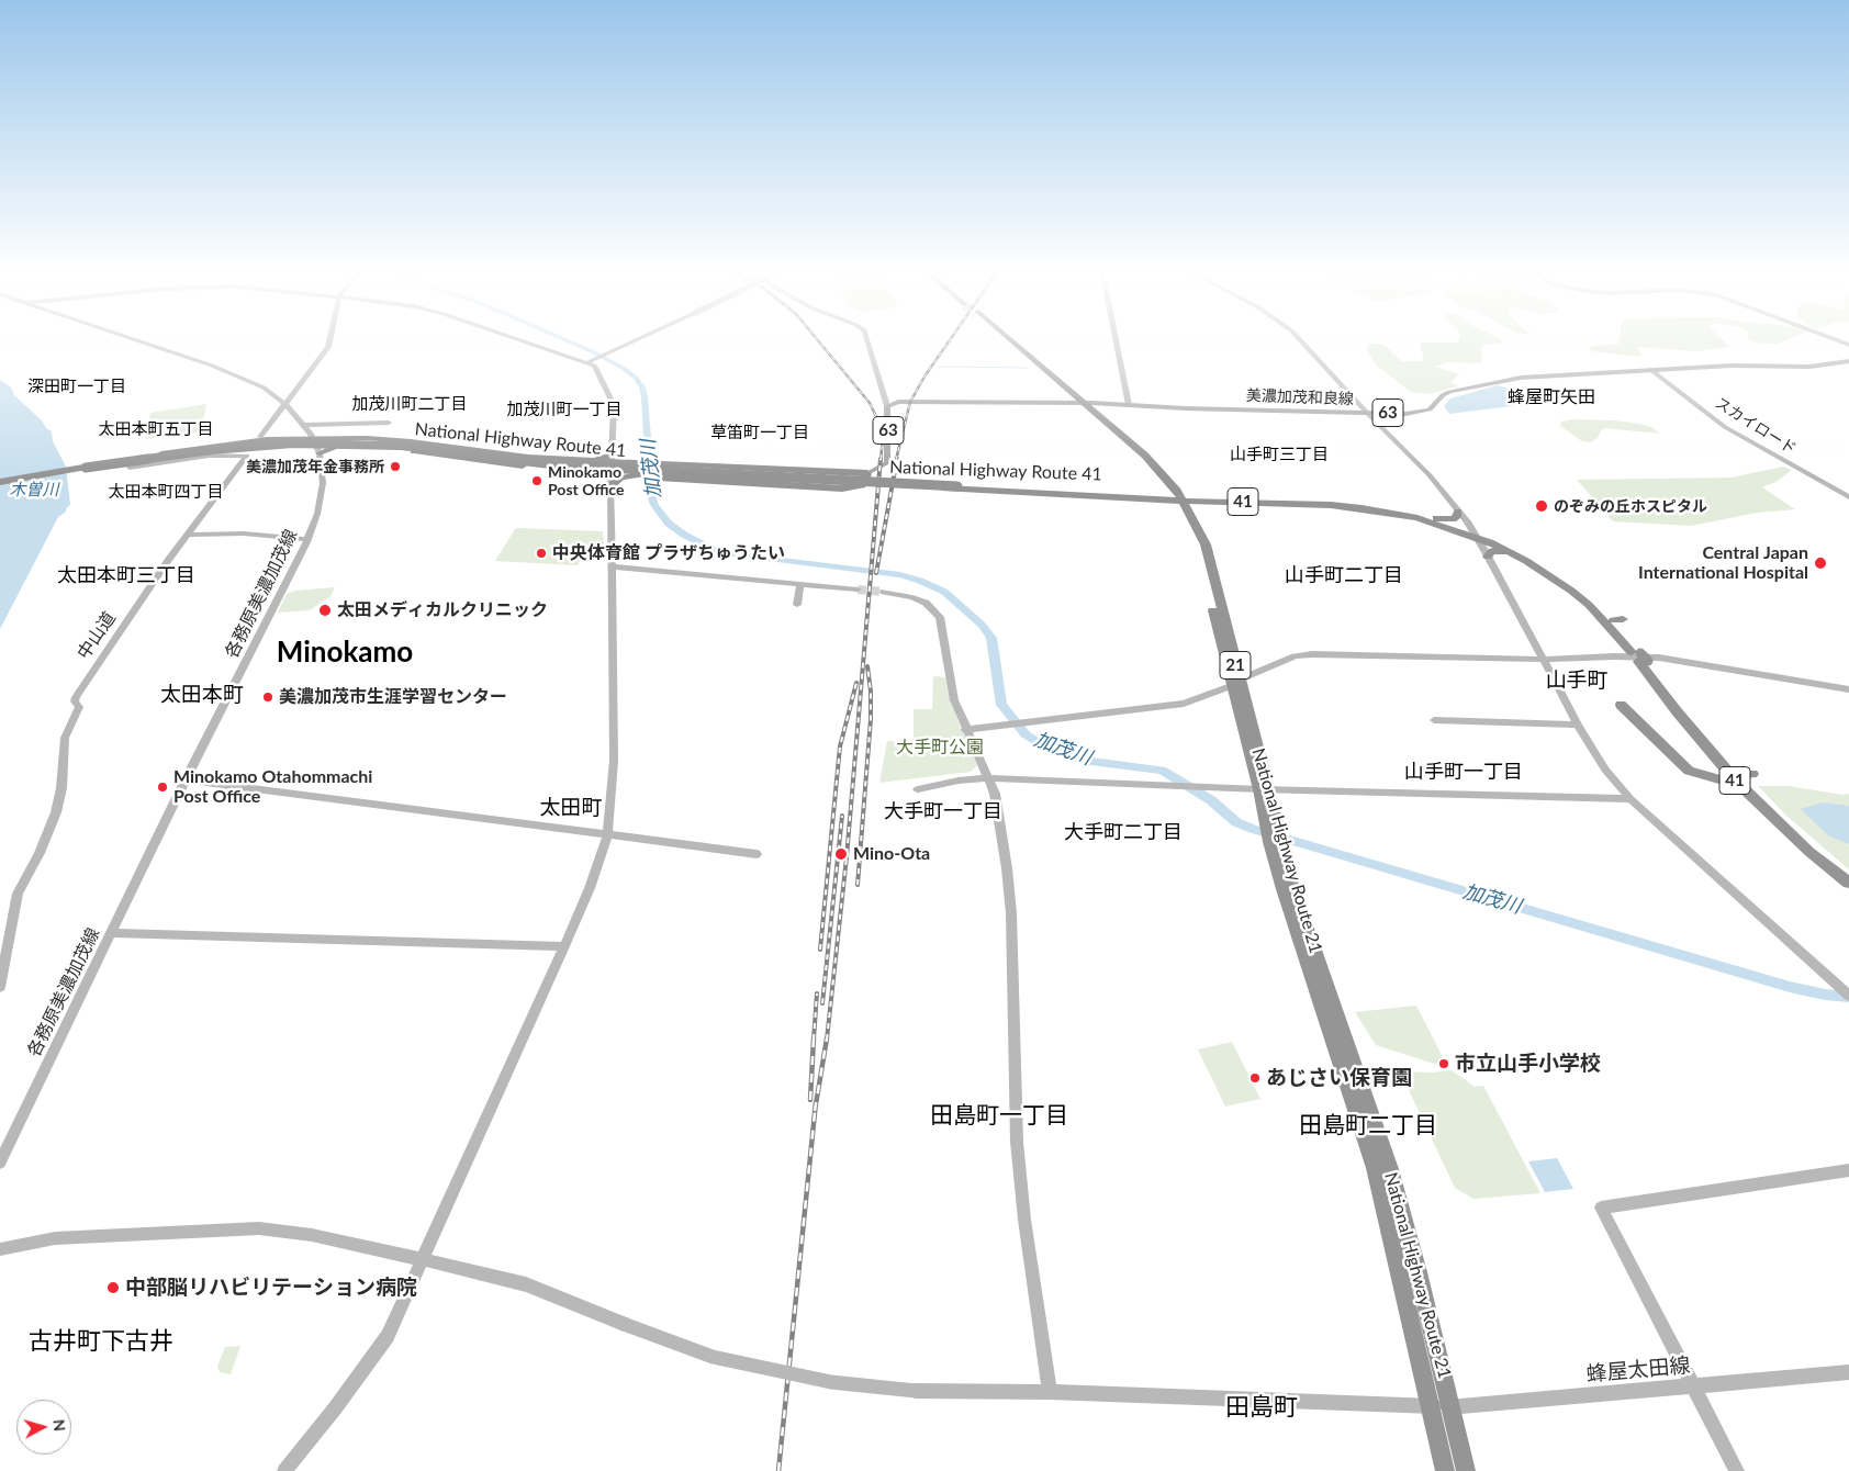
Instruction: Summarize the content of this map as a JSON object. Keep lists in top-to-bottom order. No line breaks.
{"streets":{"highway":["National Highway Route 41","41","21","National Highway Route 21"],"main road":["美濃加茂和良線","63"],"street":["スカイロード","各務原美濃加茂線","中山道","蜂屋太田線"]},"crossings":[["美濃加茂和良線","63"],["美濃加茂和良線","スカイロード"],["美濃加茂和良線","National Highway Route 21"],["National Highway Route 41","National Highway Route 21"],["National Highway Route 21","蜂屋太田線"]],"districts":["深田町一丁目","蜂屋町矢田","加茂川町二丁目","加茂川町一丁目","太田本町五丁目","草笛町一丁目","山手町三丁目","太田本町四丁目","太田本町三丁目","山手町二丁目","Minokamo","山手町","太田本町","山手町一丁目","太田町","大手町一丁目","大手町二丁目","田島町一丁目","田島町二丁目","古井町下古井","田島町"],"water":["加茂川","木曽川"],"parks":["大手町公園"],"places":["美濃加茂年金事務所","Minokamo Post Office","のぞみの丘ホスピタル","中央体育館 プラザちゅうたい","Central Japan International Hospital","太田メディカルクリニック","美濃加茂市生涯学習センター","Minokamo Otahommachi Post Office","Mino-Ota","市立山手小学校","あじさい保育園","中部脳リハビリテーション病院"],"north":"right"}
